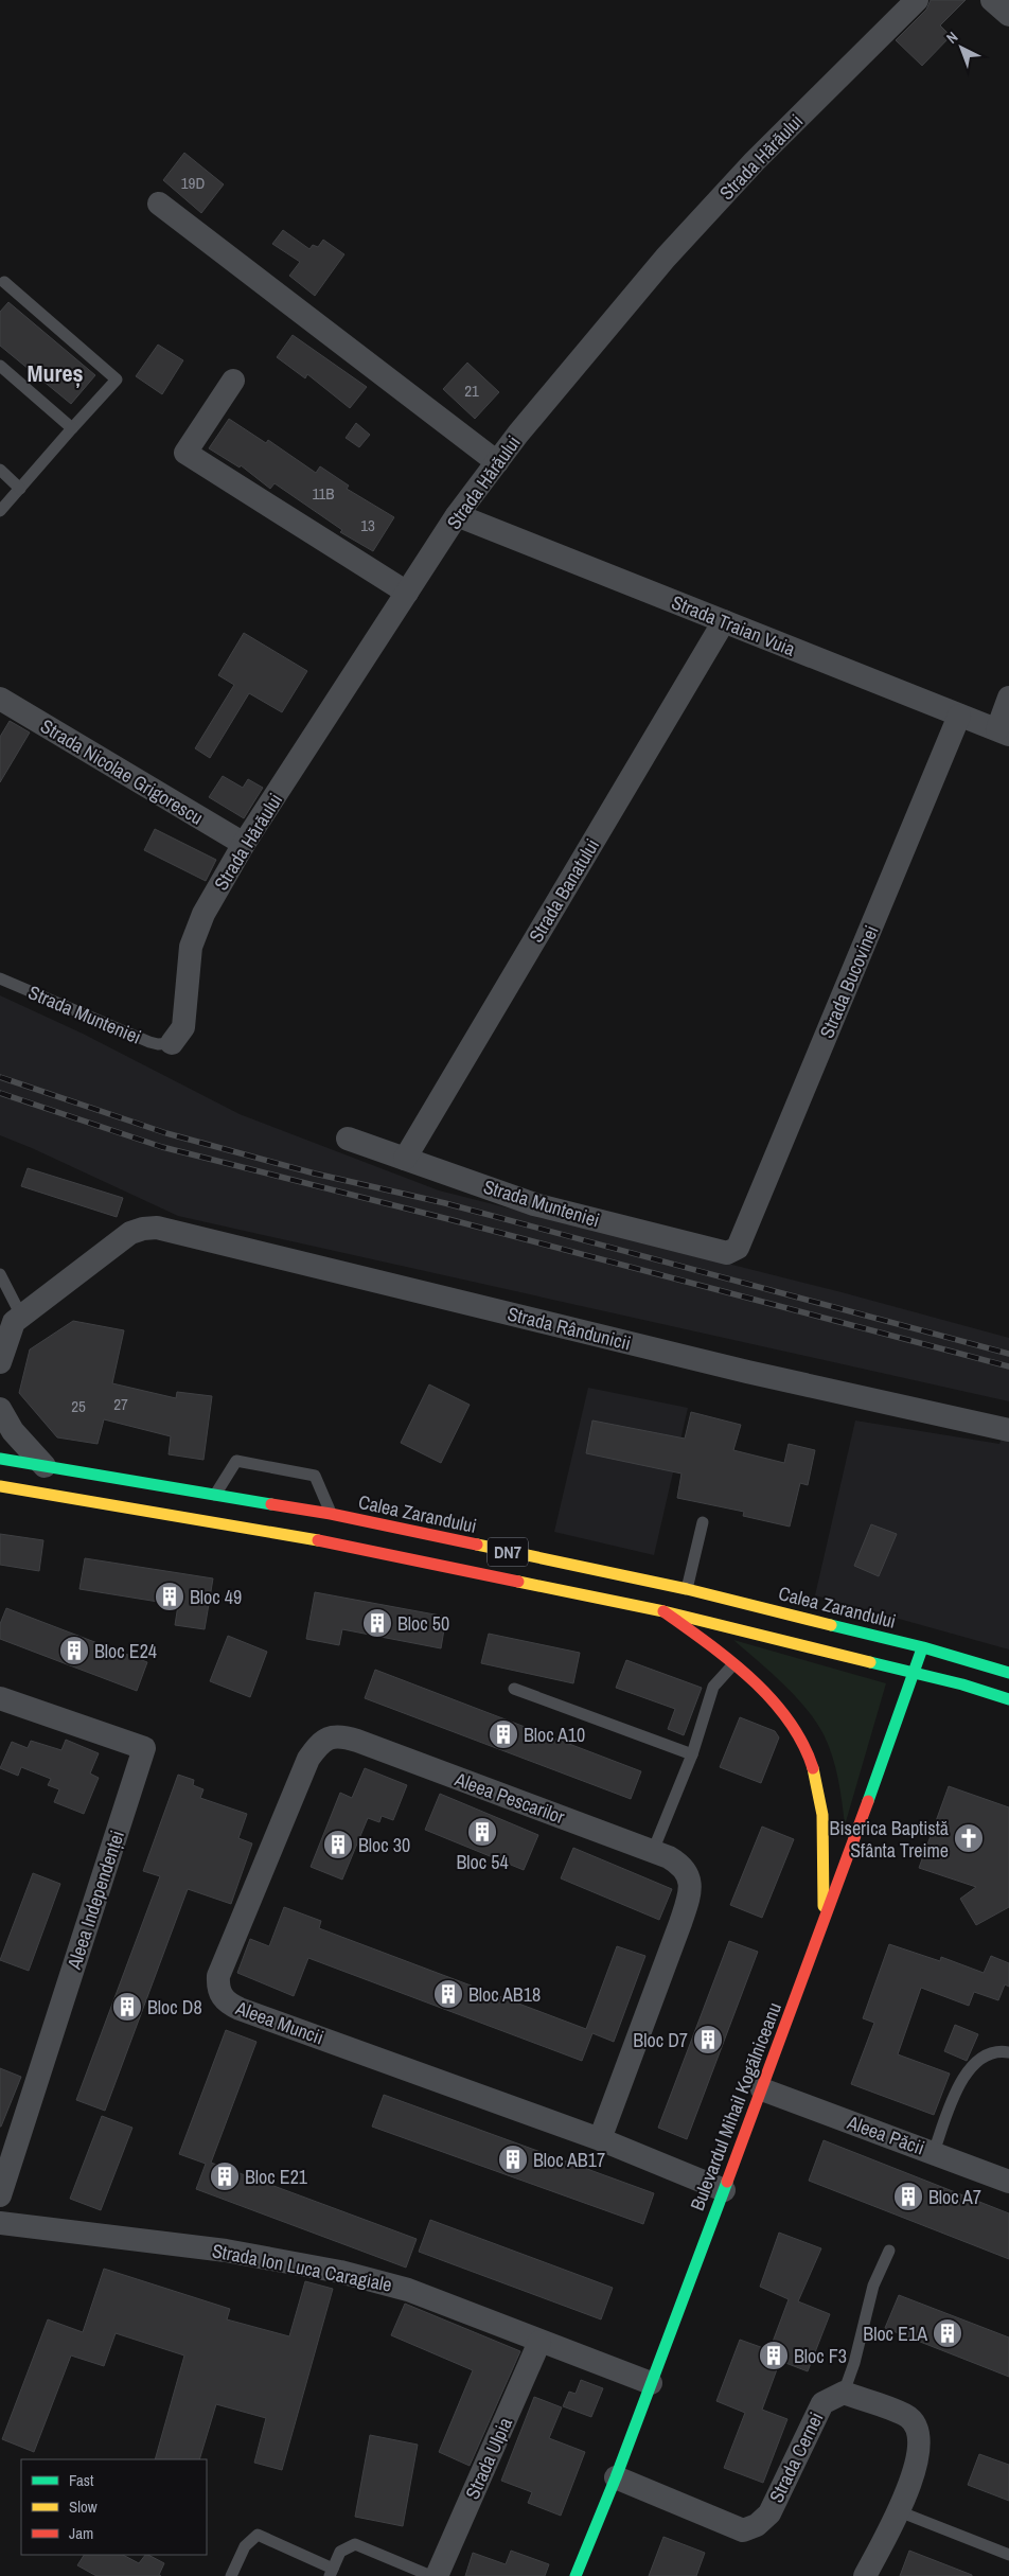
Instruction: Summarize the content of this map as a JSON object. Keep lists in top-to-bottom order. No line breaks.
{"streets":{"main road":["Calea Zarandului","DN7","Bulevardul Mihail Kogălniceanu"],"street":["Strada Hărăului","Strada Traian Vuia","Strada Nicolae Grigorescu","Strada Banatului","Strada Bucovinei","Strada Munteniei","Strada Rândunicii","Aleea Pescarilor","Aleea Independenței","Aleea Muncii","Aleea Păcii","Strada Ion Luca Caragiale","Strada Cernei","Strada Ulpia"]},"crossings":[["Strada Hărăului","Strada Traian Vuia"],["Strada Hărăului","Strada Nicolae Grigorescu"],["Strada Hărăului","Strada Munteniei"],["Strada Traian Vuia","Strada Banatului"],["Strada Traian Vuia","Strada Bucovinei"],["Strada Banatului","Strada Munteniei"],["Strada Bucovinei","Strada Munteniei"],["Calea Zarandului","Bulevardul Mihail Kogălniceanu"],["DN7","Bulevardul Mihail Kogălniceanu"],["Aleea Pescarilor","Aleea Muncii"],["Aleea Muncii","Bulevardul Mihail Kogălniceanu"],["Bulevardul Mihail Kogălniceanu","Aleea Păcii"],["Bulevardul Mihail Kogălniceanu","Strada Ion Luca Caragiale"],["Bulevardul Mihail Kogălniceanu","Strada Cernei"],["Strada Ion Luca Caragiale","Strada Ulpia"]],"districts":["Mureș"],"places":{"building":["Bloc 49","Bloc 50","Bloc E24","Bloc A10","Bloc 54","Bloc 30","Bloc AB18","Bloc D8","Bloc D7","Bloc AB17","Bloc E21","Bloc A7","Bloc E1A","Bloc F3"],"church":["Biserica Baptistă Sfânta Treime"]},"house_numbers":["19D","21","11B","13","27","25"],"legend":["Fast","Slow","Jam"],"north":"top left"}
